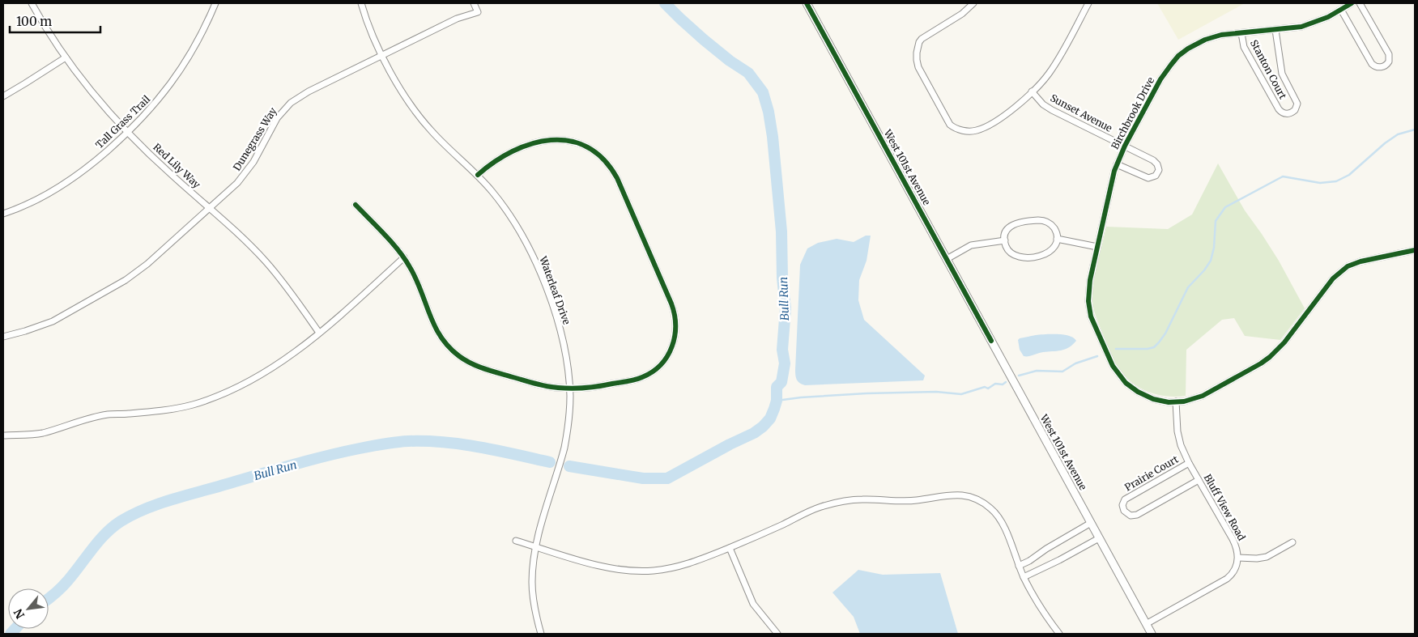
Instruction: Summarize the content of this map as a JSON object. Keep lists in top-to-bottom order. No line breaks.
{"streets":{"street":["Stanton Court","Sunset Avenue","Birchbrook Drive","Tall Grass Trail","Dunegrass Way","Red Lily Way","West 101st Avenue","Waterleaf Drive","Prairie Court","Bluff View Road"]},"crossings":[["Stanton Court","Birchbrook Drive"],["Sunset Avenue","Birchbrook Drive"],["Birchbrook Drive","Bluff View Road"],["Tall Grass Trail","Red Lily Way"],["Dunegrass Way","Red Lily Way"],["Dunegrass Way","Waterleaf Drive"],["Prairie Court","Bluff View Road"]],"water":["Bull Run"],"scale_bar":"100 m","north":"bottom left"}
